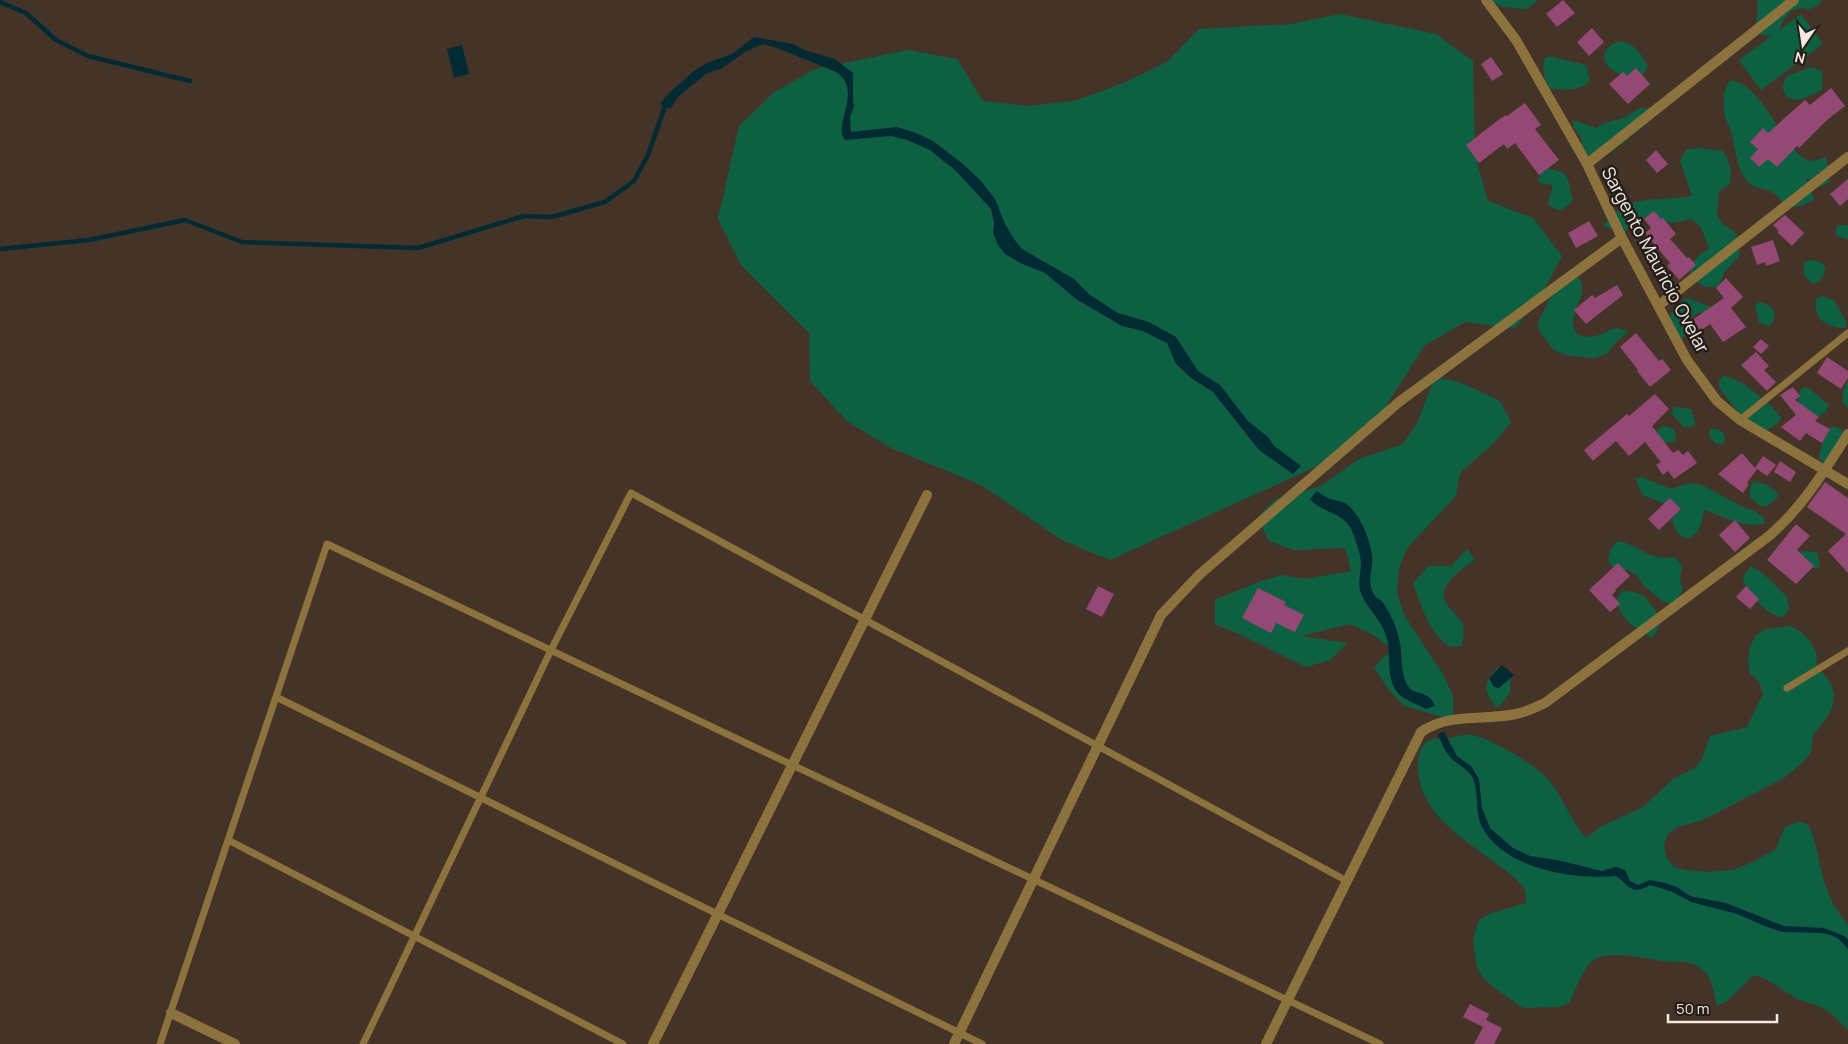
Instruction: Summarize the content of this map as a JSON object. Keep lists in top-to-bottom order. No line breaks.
{"streets":{"street":["Sargento Mauricio Ovelar"]},"scale_bar":"50 m","north":"bottom"}
